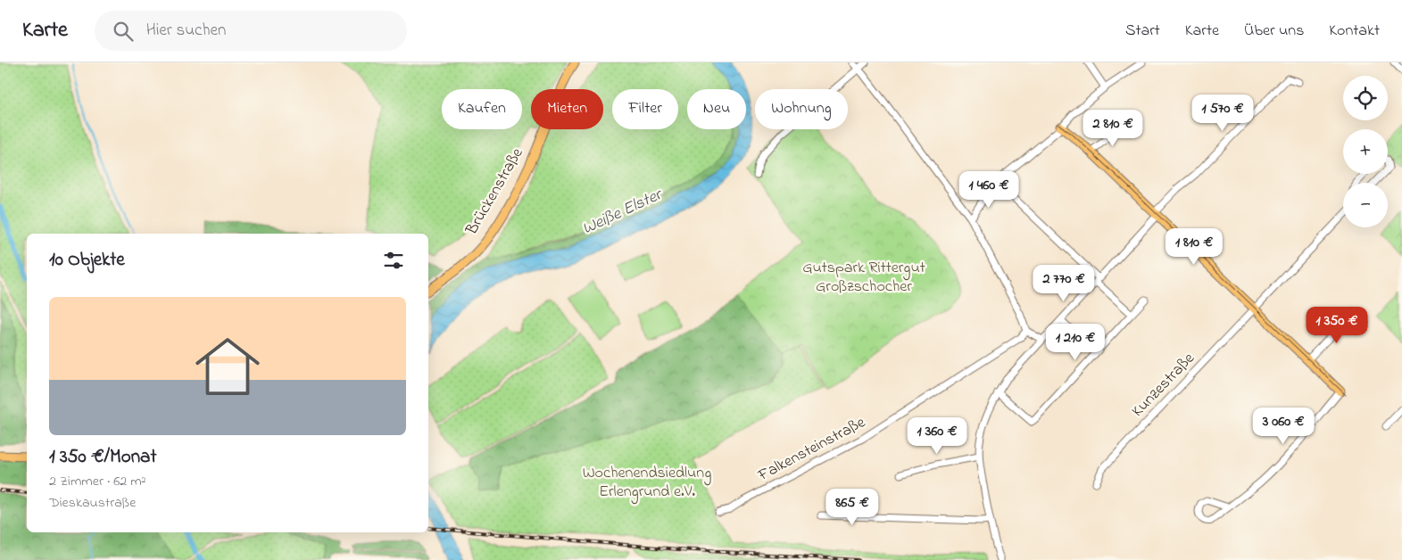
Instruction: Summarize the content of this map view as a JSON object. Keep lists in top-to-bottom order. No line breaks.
{"streets":{"main road":["Brückenstraße"],"street":["Kunzestraße","Falkensteinstraße"]},"water":["Weiße Elster"],"parks":["Gutspark Rittergut Großzschocher","Wochenendsiedlung Erlengrund e.V."],"page":{"header":"Karte","search":"Hier suchen","nav":["Start","Karte","Über uns","Kontakt"],"map_buttons":["+","−"],"chip":["Kaufen","Mieten","Filter","Neu","Wohnung"],"price":["1 570 €","2 810 €","1 460 €","1 810 €","2 770 €","1 350 €","1 210 €","3 060 €","1 360 €","865 €"],"heading":"10 Objekte","list":[{"name":"1 350 €/Monat","note":"2 Zimmer · 62 m² · Dieskaustraße"}]}}
